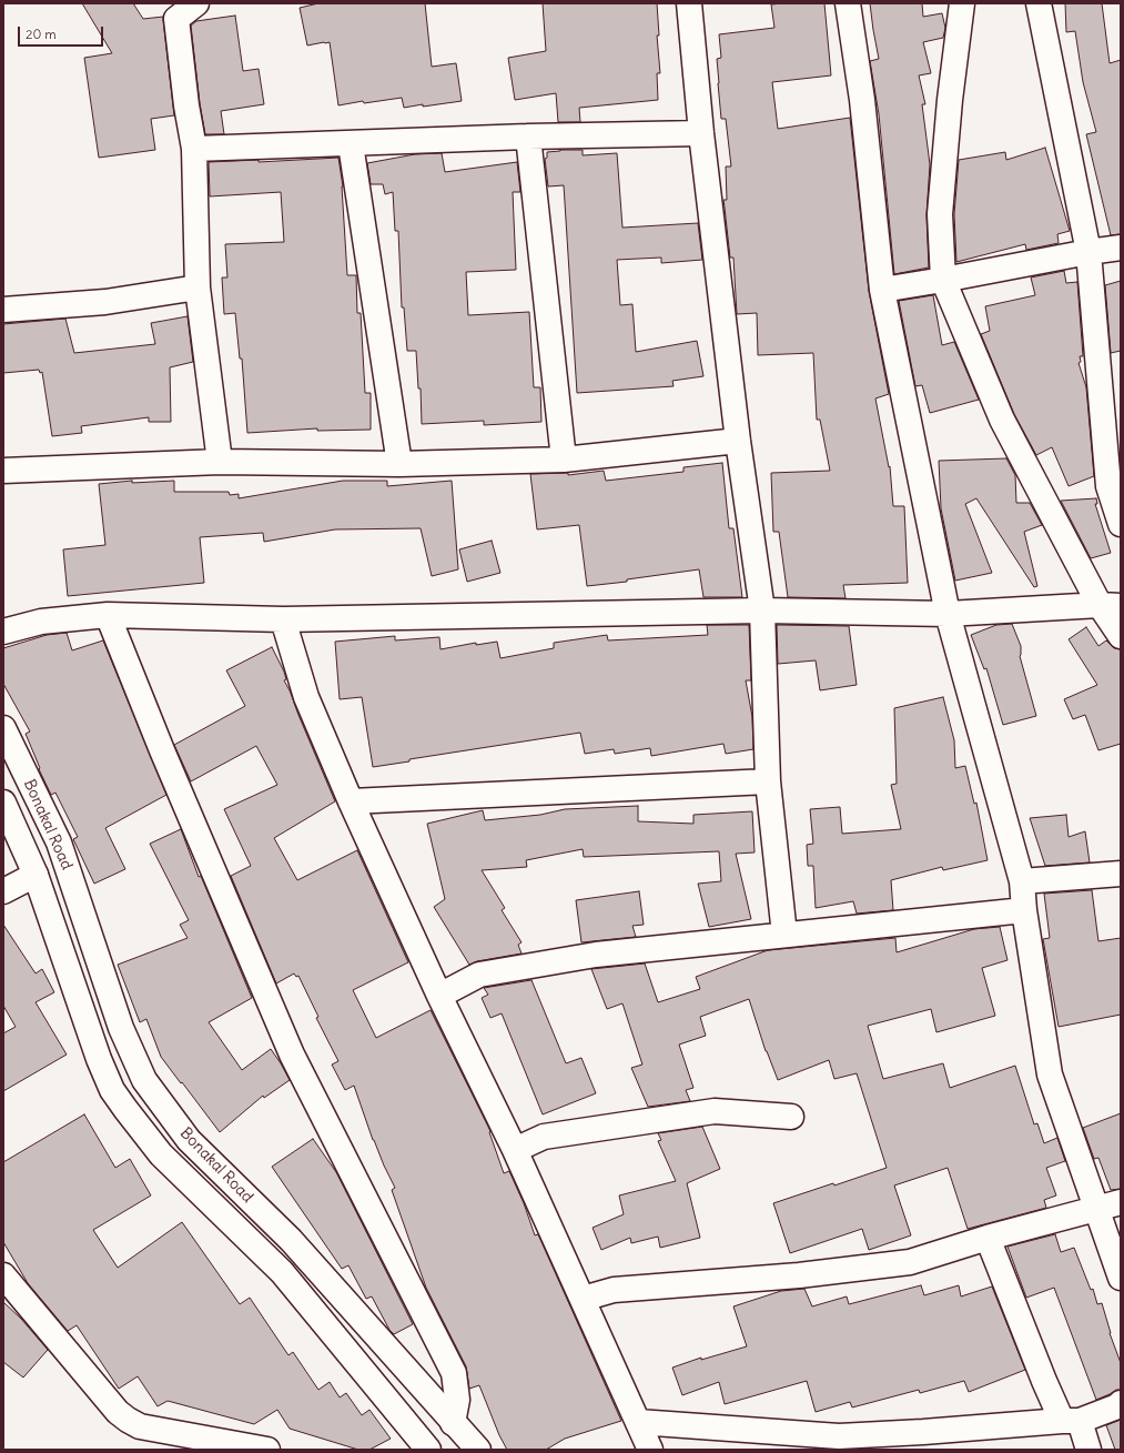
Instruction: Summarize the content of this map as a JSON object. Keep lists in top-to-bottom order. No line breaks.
{"streets":{"street":["Bonakal Road"]},"scale_bar":"20 m"}
